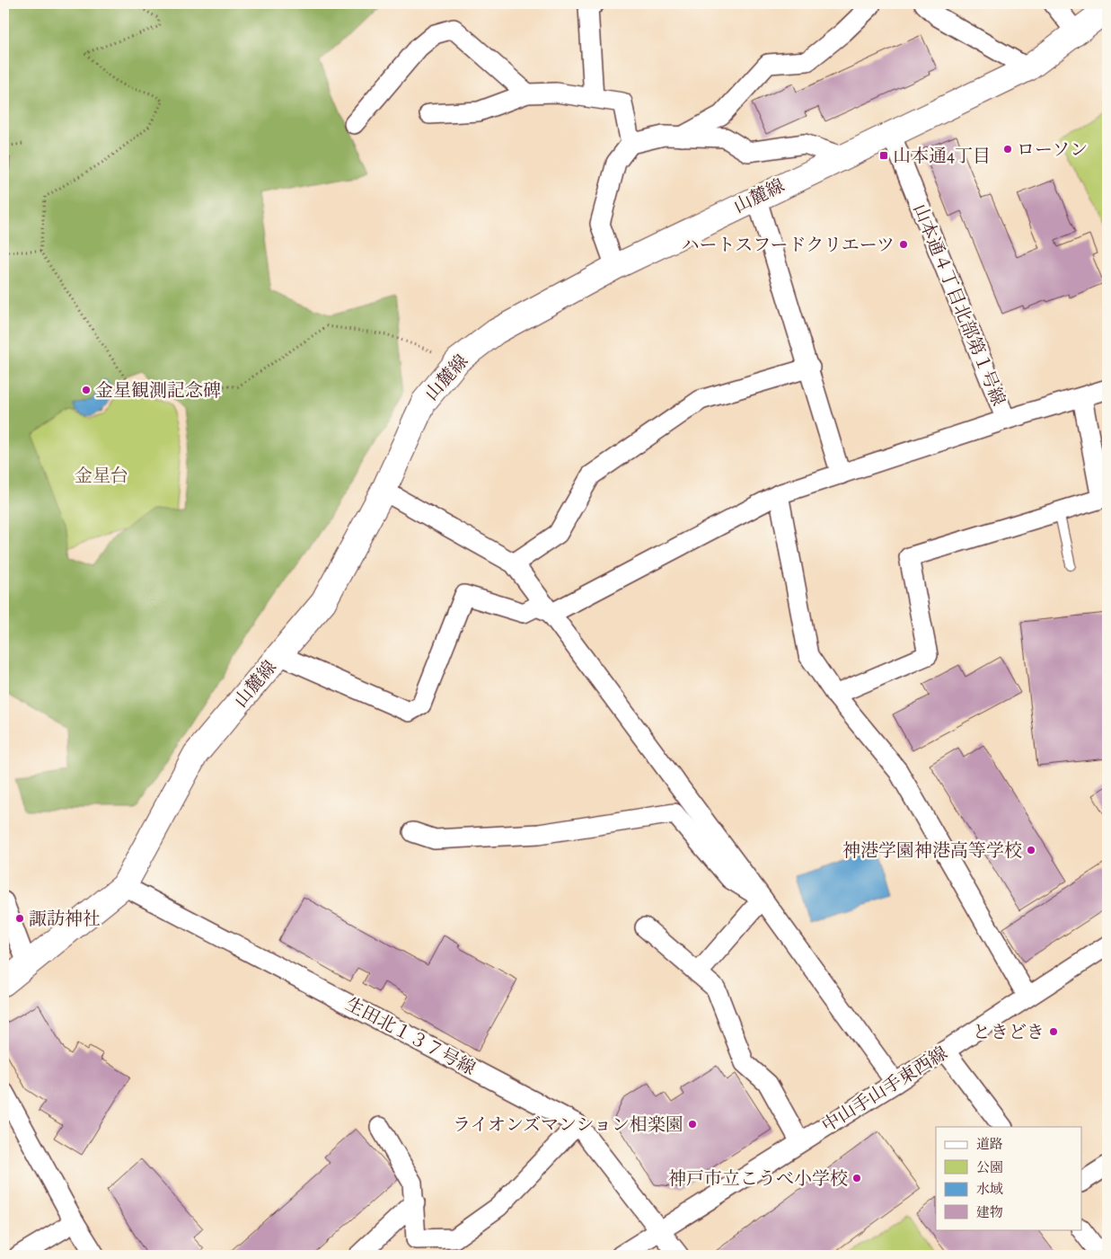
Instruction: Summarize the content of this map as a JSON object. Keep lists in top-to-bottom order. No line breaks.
{"streets":{"main road":["山麓線"],"street":["山本通４丁目北部第１号線","生田北１３７号線","中山手山手東西線"]},"crossings":[["山麓線","山本通４丁目北部第１号線"],["山麓線","生田北１３７号線"],["生田北１３７号線","中山手山手東西線"]],"parks":["金星台"],"places":{"other":["ローソン","ハートスフードクリエーツ","金星観測記念碑","神港学園神港高等学校","諏訪神社","ときどき","ライオンズマンション相楽園","神戸市立こうべ小学校"],"transit":["山本通4丁目"]},"legend":["道路","公園","水域","建物"]}
